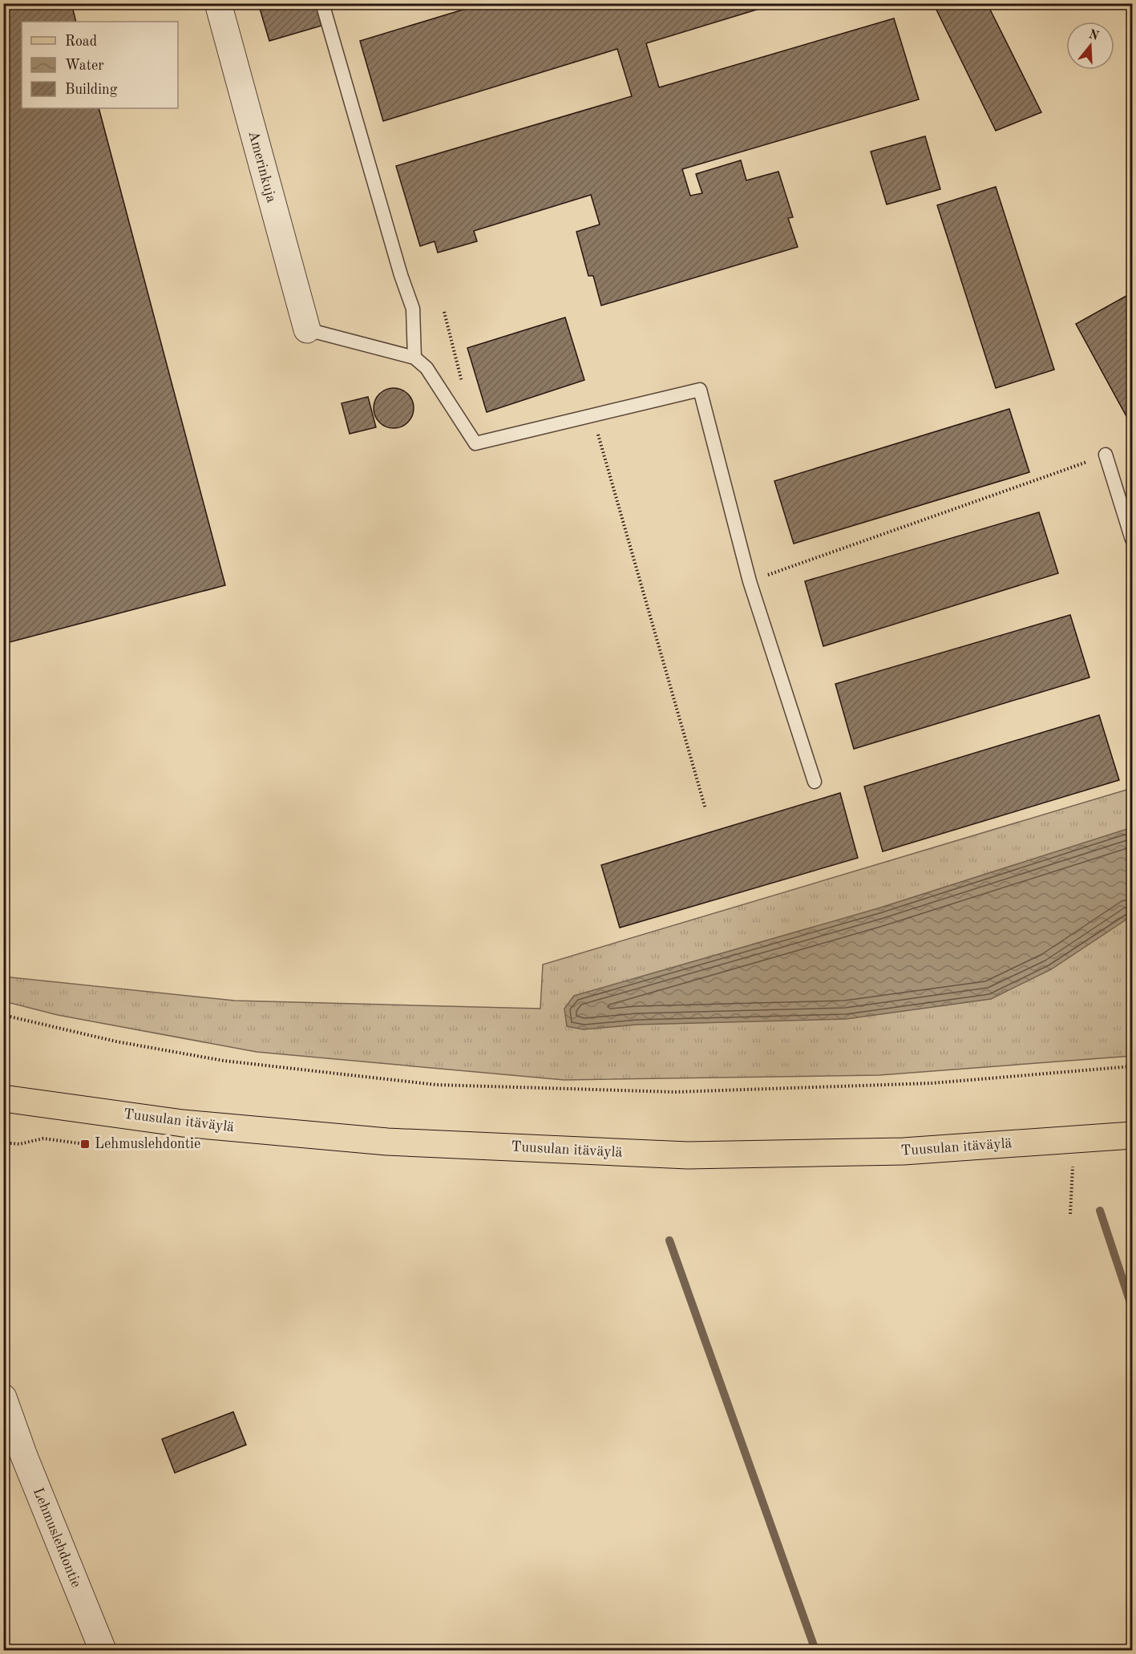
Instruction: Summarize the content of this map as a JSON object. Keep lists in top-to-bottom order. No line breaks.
{"streets":{"main road":["Tuusulan itäväylä"],"street":["Amerinkuja","Lehmuslehdontie"]},"places":{"transit":["Lehmuslehdontie"]},"legend":["Road","Water","Building"],"north":"top"}
